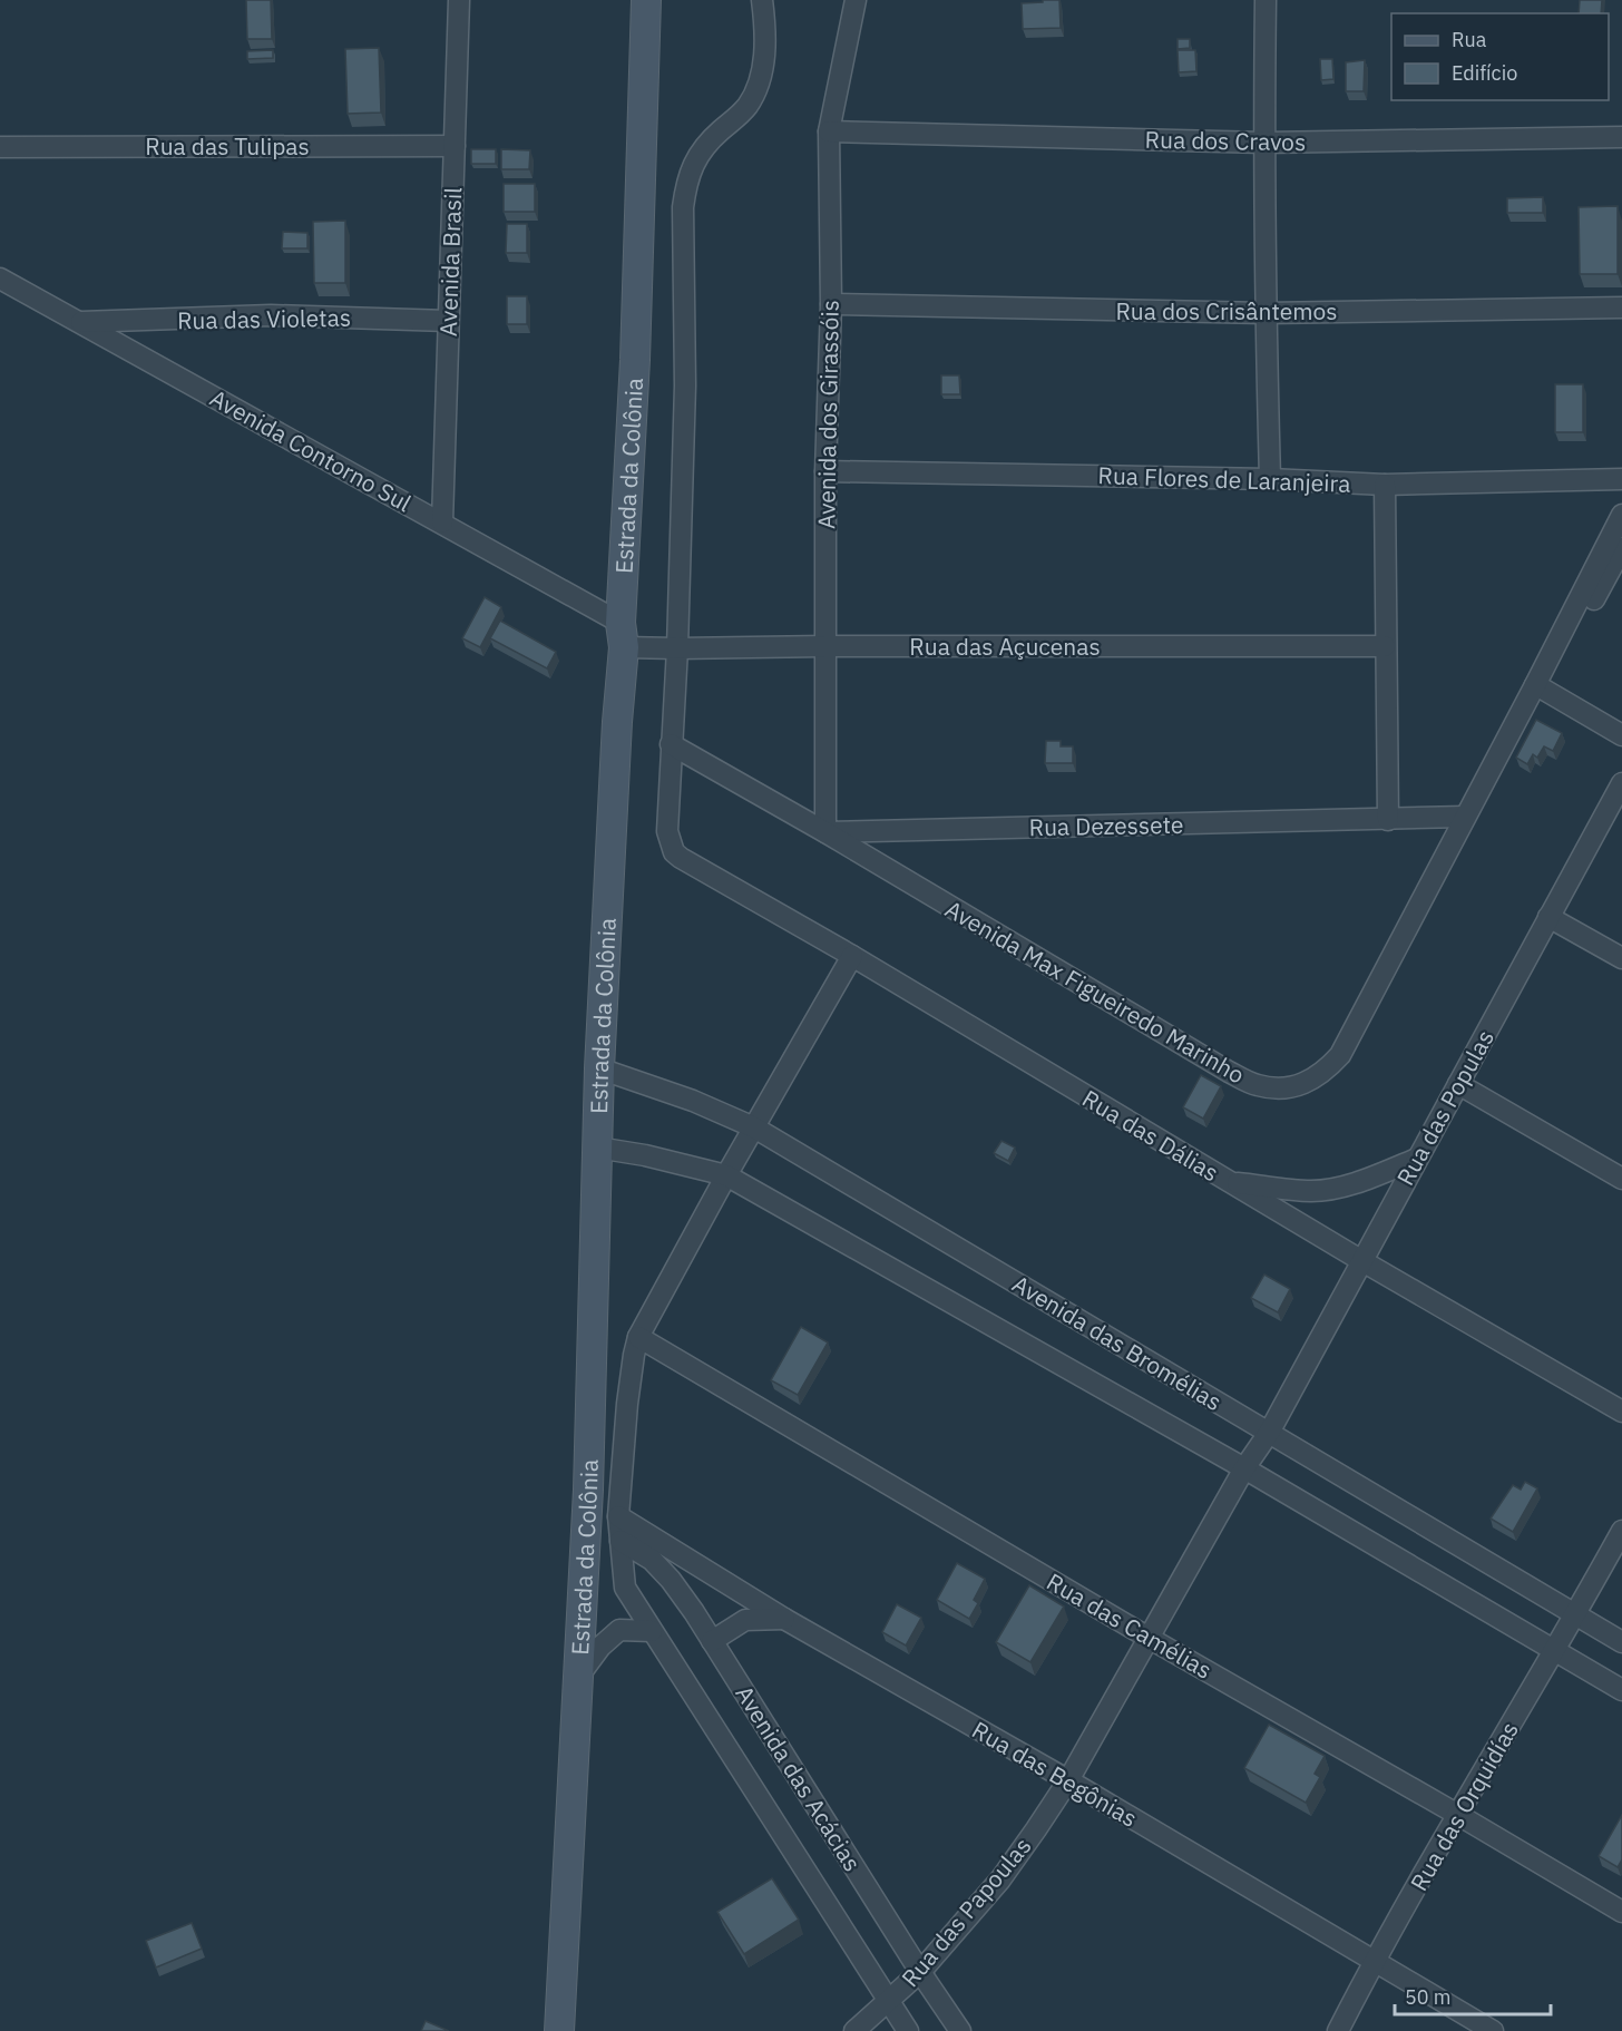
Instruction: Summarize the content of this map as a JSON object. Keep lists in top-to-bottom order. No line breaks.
{"streets":{"main road":["Estrada da Colônia"],"street":["Rua dos Cravos","Rua das Tulipas","Avenida Brasil","Rua dos Crisântemos","Rua das Violetas","Avenida dos Girassóis","Avenida Contorno Sul","Rua Flores de Laranjeira","Rua das Açucenas","Rua Dezessete","Avenida Max Figueiredo Marinho","Rua das Populas","Rua das Dálias","Avenida das Bromélias","Rua das Camélias","Rua das Begônias","Avenida das Acácias","Rua das Orquidías","Rua das Papoulas"]},"crossings":[["Rua dos Cravos","Avenida dos Girassóis"],["Rua das Tulipas","Avenida Brasil"],["Avenida Brasil","Rua das Violetas"],["Avenida Brasil","Avenida Contorno Sul"],["Rua dos Crisântemos","Avenida dos Girassóis"],["Rua das Violetas","Avenida Contorno Sul"],["Avenida dos Girassóis","Rua Flores de Laranjeira"],["Avenida dos Girassóis","Rua das Açucenas"],["Avenida dos Girassóis","Rua Dezessete"],["Avenida dos Girassóis","Avenida Max Figueiredo Marinho"],["Avenida Contorno Sul","Estrada da Colônia"],["Avenida Contorno Sul","Rua das Açucenas"],["Estrada da Colônia","Rua das Açucenas"],["Estrada da Colônia","Avenida das Bromélias"],["Rua Dezessete","Avenida Max Figueiredo Marinho"],["Avenida Max Figueiredo Marinho","Rua das Dálias"],["Rua das Populas","Rua das Dálias"],["Rua das Populas","Avenida das Bromélias"],["Rua das Populas","Rua das Papoulas"],["Avenida das Bromélias","Rua das Orquidías"],["Avenida das Bromélias","Rua das Papoulas"],["Rua das Camélias","Rua das Orquidías"],["Rua das Camélias","Rua das Papoulas"],["Rua das Begônias","Rua das Orquidías"],["Rua das Begônias","Rua das Papoulas"],["Avenida das Acácias","Rua das Papoulas"]],"legend":["Rua","Edifício"],"scale_bar":"50 m"}
